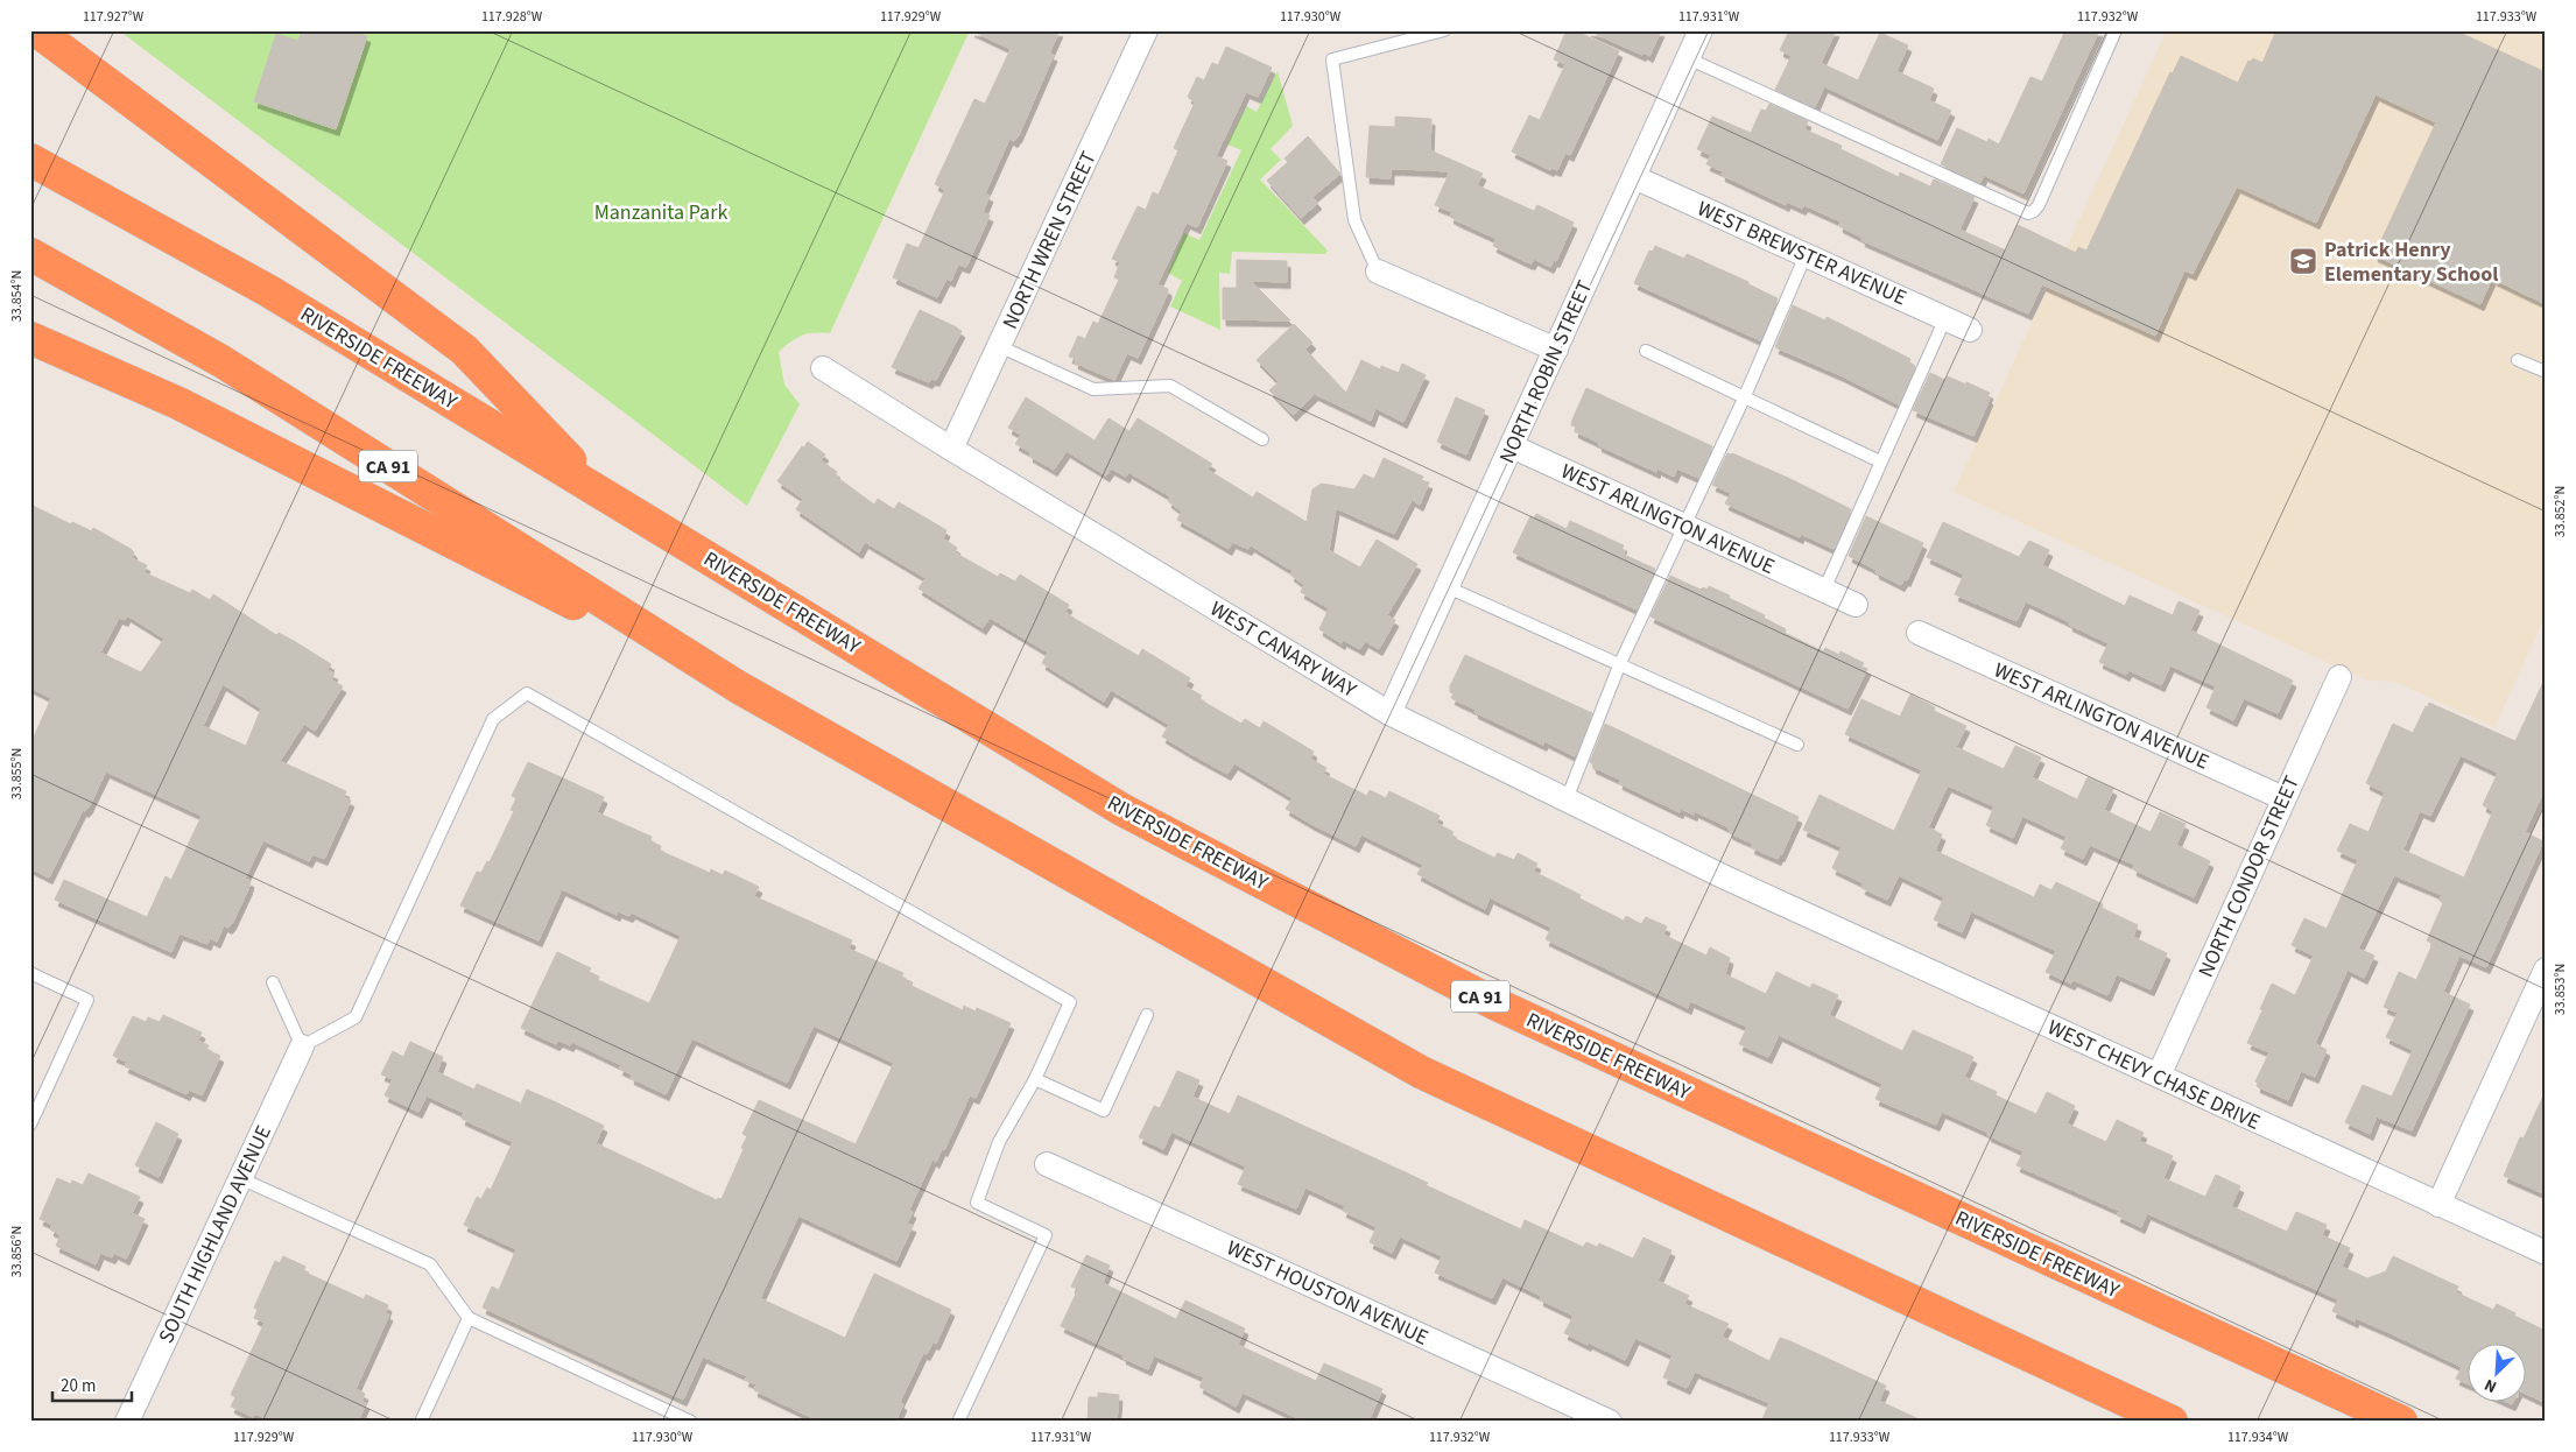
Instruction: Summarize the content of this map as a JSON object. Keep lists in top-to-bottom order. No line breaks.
{"streets":{"highway":["RIVERSIDE FREEWAY","CA 91"],"street":["NORTH WREN STREET","WEST BREWSTER AVENUE","NORTH ROBIN STREET","WEST ARLINGTON AVENUE","WEST CANARY WAY","NORTH CONDOR STREET","WEST CHEVY CHASE DRIVE","SOUTH HIGHLAND AVENUE","WEST HOUSTON AVENUE"]},"crossings":[["NORTH WREN STREET","WEST CANARY WAY"],["WEST BREWSTER AVENUE","NORTH ROBIN STREET"],["NORTH ROBIN STREET","WEST ARLINGTON AVENUE"],["NORTH ROBIN STREET","WEST CANARY WAY"],["WEST ARLINGTON AVENUE","NORTH CONDOR STREET"],["WEST CANARY WAY","WEST CHEVY CHASE DRIVE"],["NORTH CONDOR STREET","WEST CHEVY CHASE DRIVE"]],"parks":["Manzanita Park"],"places":{"school or university":["Patrick Henry Elementary School"]},"scale_bar":"20 m","north":"bottom left","coordinates":["117.927°W","117.928°W","117.929°W","117.930°W","117.931°W","117.932°W","117.933°W","33.854°N","33.852°N","33.855°N","33.853°N","33.856°N","117.934°W"]}
